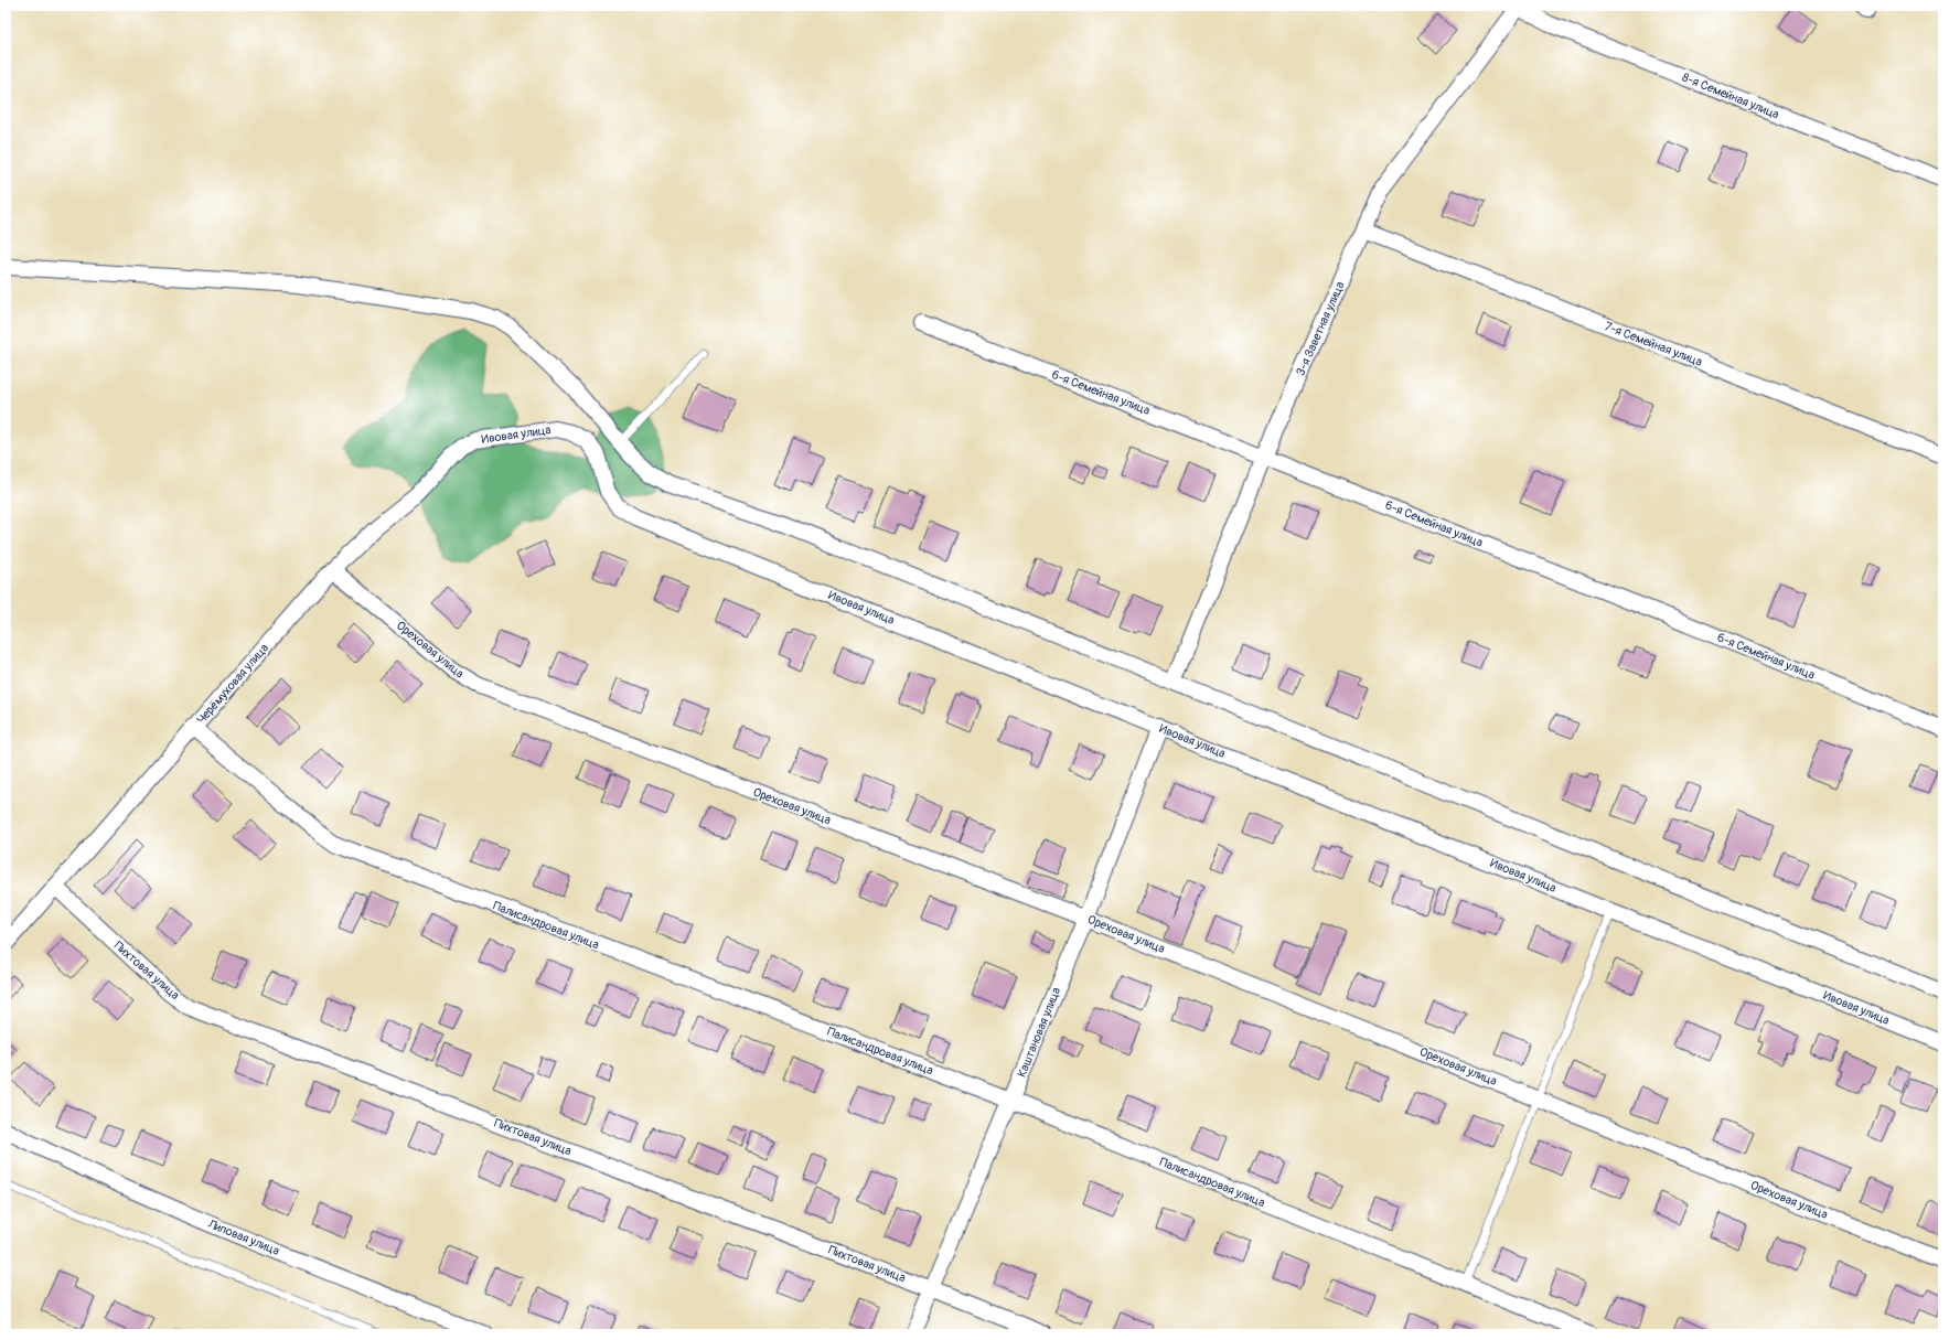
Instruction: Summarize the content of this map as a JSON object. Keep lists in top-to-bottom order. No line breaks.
{"streets":{"street":["8-я Семейная улица","3-я Заветная улица","7-я Семейная улица","6-я Семейная улица","Ивовая улица","Ореховая улица","Черёмуховая улица","Палисандровая улица","Пихтовая улица","Каштановая улица","Липовая улица"]},"crossings":[["8-я Семейная улица","3-я Заветная улица"],["3-я Заветная улица","7-я Семейная улица"],["3-я Заветная улица","6-я Семейная улица"],["Ивовая улица","Черёмуховая улица"],["Ивовая улица","Каштановая улица"],["Ореховая улица","Черёмуховая улица"],["Ореховая улица","Каштановая улица"],["Черёмуховая улица","Палисандровая улица"],["Черёмуховая улица","Пихтовая улица"],["Палисандровая улица","Каштановая улица"],["Пихтовая улица","Каштановая улица"]]}
